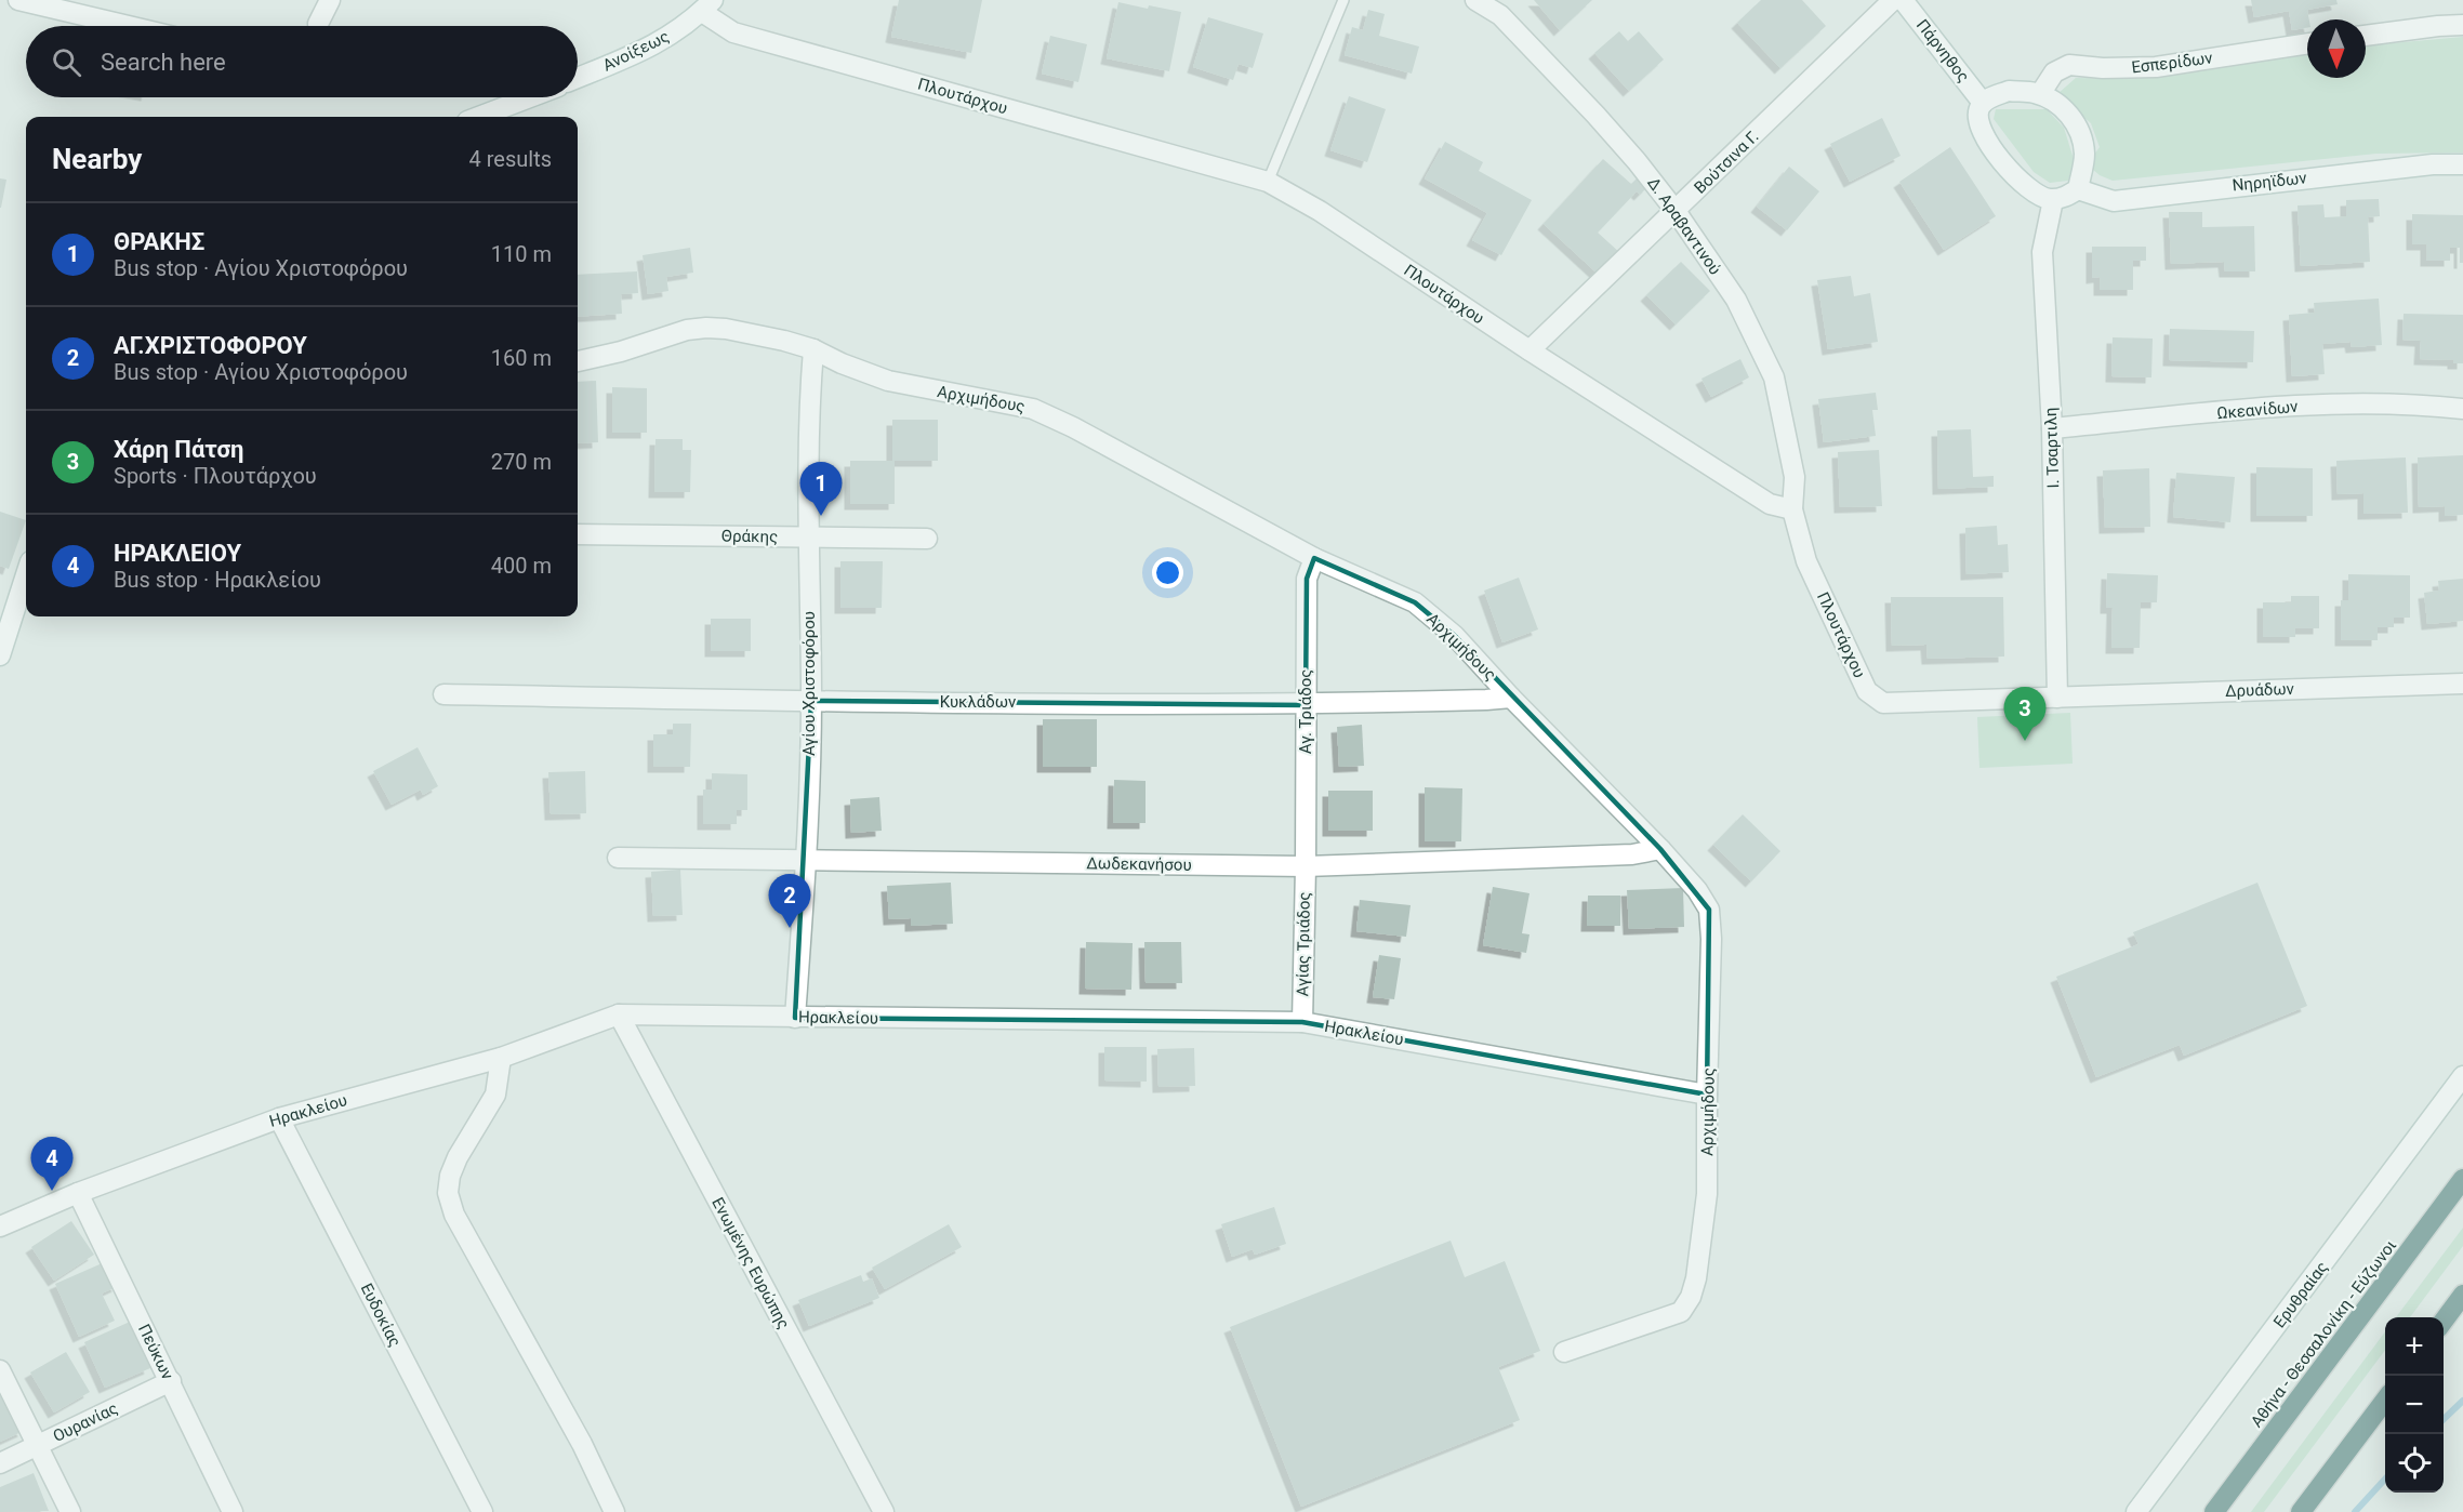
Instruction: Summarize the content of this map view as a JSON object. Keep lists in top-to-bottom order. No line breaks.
{"streets":{"highway":["Αθήνα - Θεσσαλονίκη - Εύζωνοι"],"street":["Ανοίξεως","Πάρνηθος","Εσπερίδων","Πλουτάρχου","Βούτσινα Γ.","Νηρηϊδων","Δ. Αραβαντινού","Αρχιμήδους","Ωκεανίδων","Ι. Τσαρτιλη","Θράκης","Αγίου Χριστοφόρου","Δρυάδων","Κυκλάδων","Αγ. Τριάδος","Δωδεκανήσου","Αγίας Τριάδος","Ηρακλείου","Ενωμένης Ευρώπης","Ερυθραίας","Ευδοκίας","Πεύκων","Ουρανίας"]},"crossings":[["Ανοίξεως","Πλουτάρχου"],["Πάρνηθος","Εσπερίδων"],["Πάρνηθος","Νηρηϊδων"],["Πάρνηθος","Ι. Τσαρτιλη"],["Εσπερίδων","Νηρηϊδων"],["Εσπερίδων","Ι. Τσαρτιλη"],["Πλουτάρχου","Βούτσινα Γ."],["Πλουτάρχου","Δ. Αραβαντινού"],["Πλουτάρχου","Ι. Τσαρτιλη"],["Πλουτάρχου","Δρυάδων"],["Βούτσινα Γ.","Δ. Αραβαντινού"],["Νηρηϊδων","Ι. Τσαρτιλη"],["Αρχιμήδους","Αγίου Χριστοφόρου"],["Αρχιμήδους","Κυκλάδων"],["Αρχιμήδους","Αγ. Τριάδος"],["Αρχιμήδους","Δωδεκανήσου"],["Αρχιμήδους","Ηρακλείου"],["Ωκεανίδων","Ι. Τσαρτιλη"],["Ι. Τσαρτιλη","Δρυάδων"],["Θράκης","Αγίου Χριστοφόρου"],["Αγίου Χριστοφόρου","Κυκλάδων"],["Αγίου Χριστοφόρου","Δωδεκανήσου"],["Αγίου Χριστοφόρου","Ηρακλείου"],["Κυκλάδων","Αγ. Τριάδος"],["Αγ. Τριάδος","Δωδεκανήσου"],["Αγ. Τριάδος","Αγίας Τριάδος"],["Δωδεκανήσου","Αγίας Τριάδος"],["Αγίας Τριάδος","Ηρακλείου"],["Ηρακλείου","Ενωμένης Ευρώπης"],["Ηρακλείου","Ευδοκίας"],["Ηρακλείου","Πεύκων"],["Πεύκων","Ουρανίας"]],"north":"bottom","page":{"search":"Search here","heading":["Nearby","4 results"],"list":[{"mark":"1","name":"ΘΡΑΚΗΣ","note":"Bus stop · Αγίου Χριστοφόρου","value":"110 m"},{"mark":"2","name":"ΑΓ.ΧΡΙΣΤΟΦΟΡΟΥ","note":"Bus stop · Αγίου Χριστοφόρου","value":"160 m"},{"mark":"3","name":"Χάρη Πάτση","note":"Sports · Πλουτάρχου","value":"270 m"},{"mark":"4","name":"ΗΡΑΚΛΕΙΟΥ","note":"Bus stop · Ηρακλείου","value":"400 m"}],"pins":["1","3","2","4"],"map_buttons":["+","−"]}}
